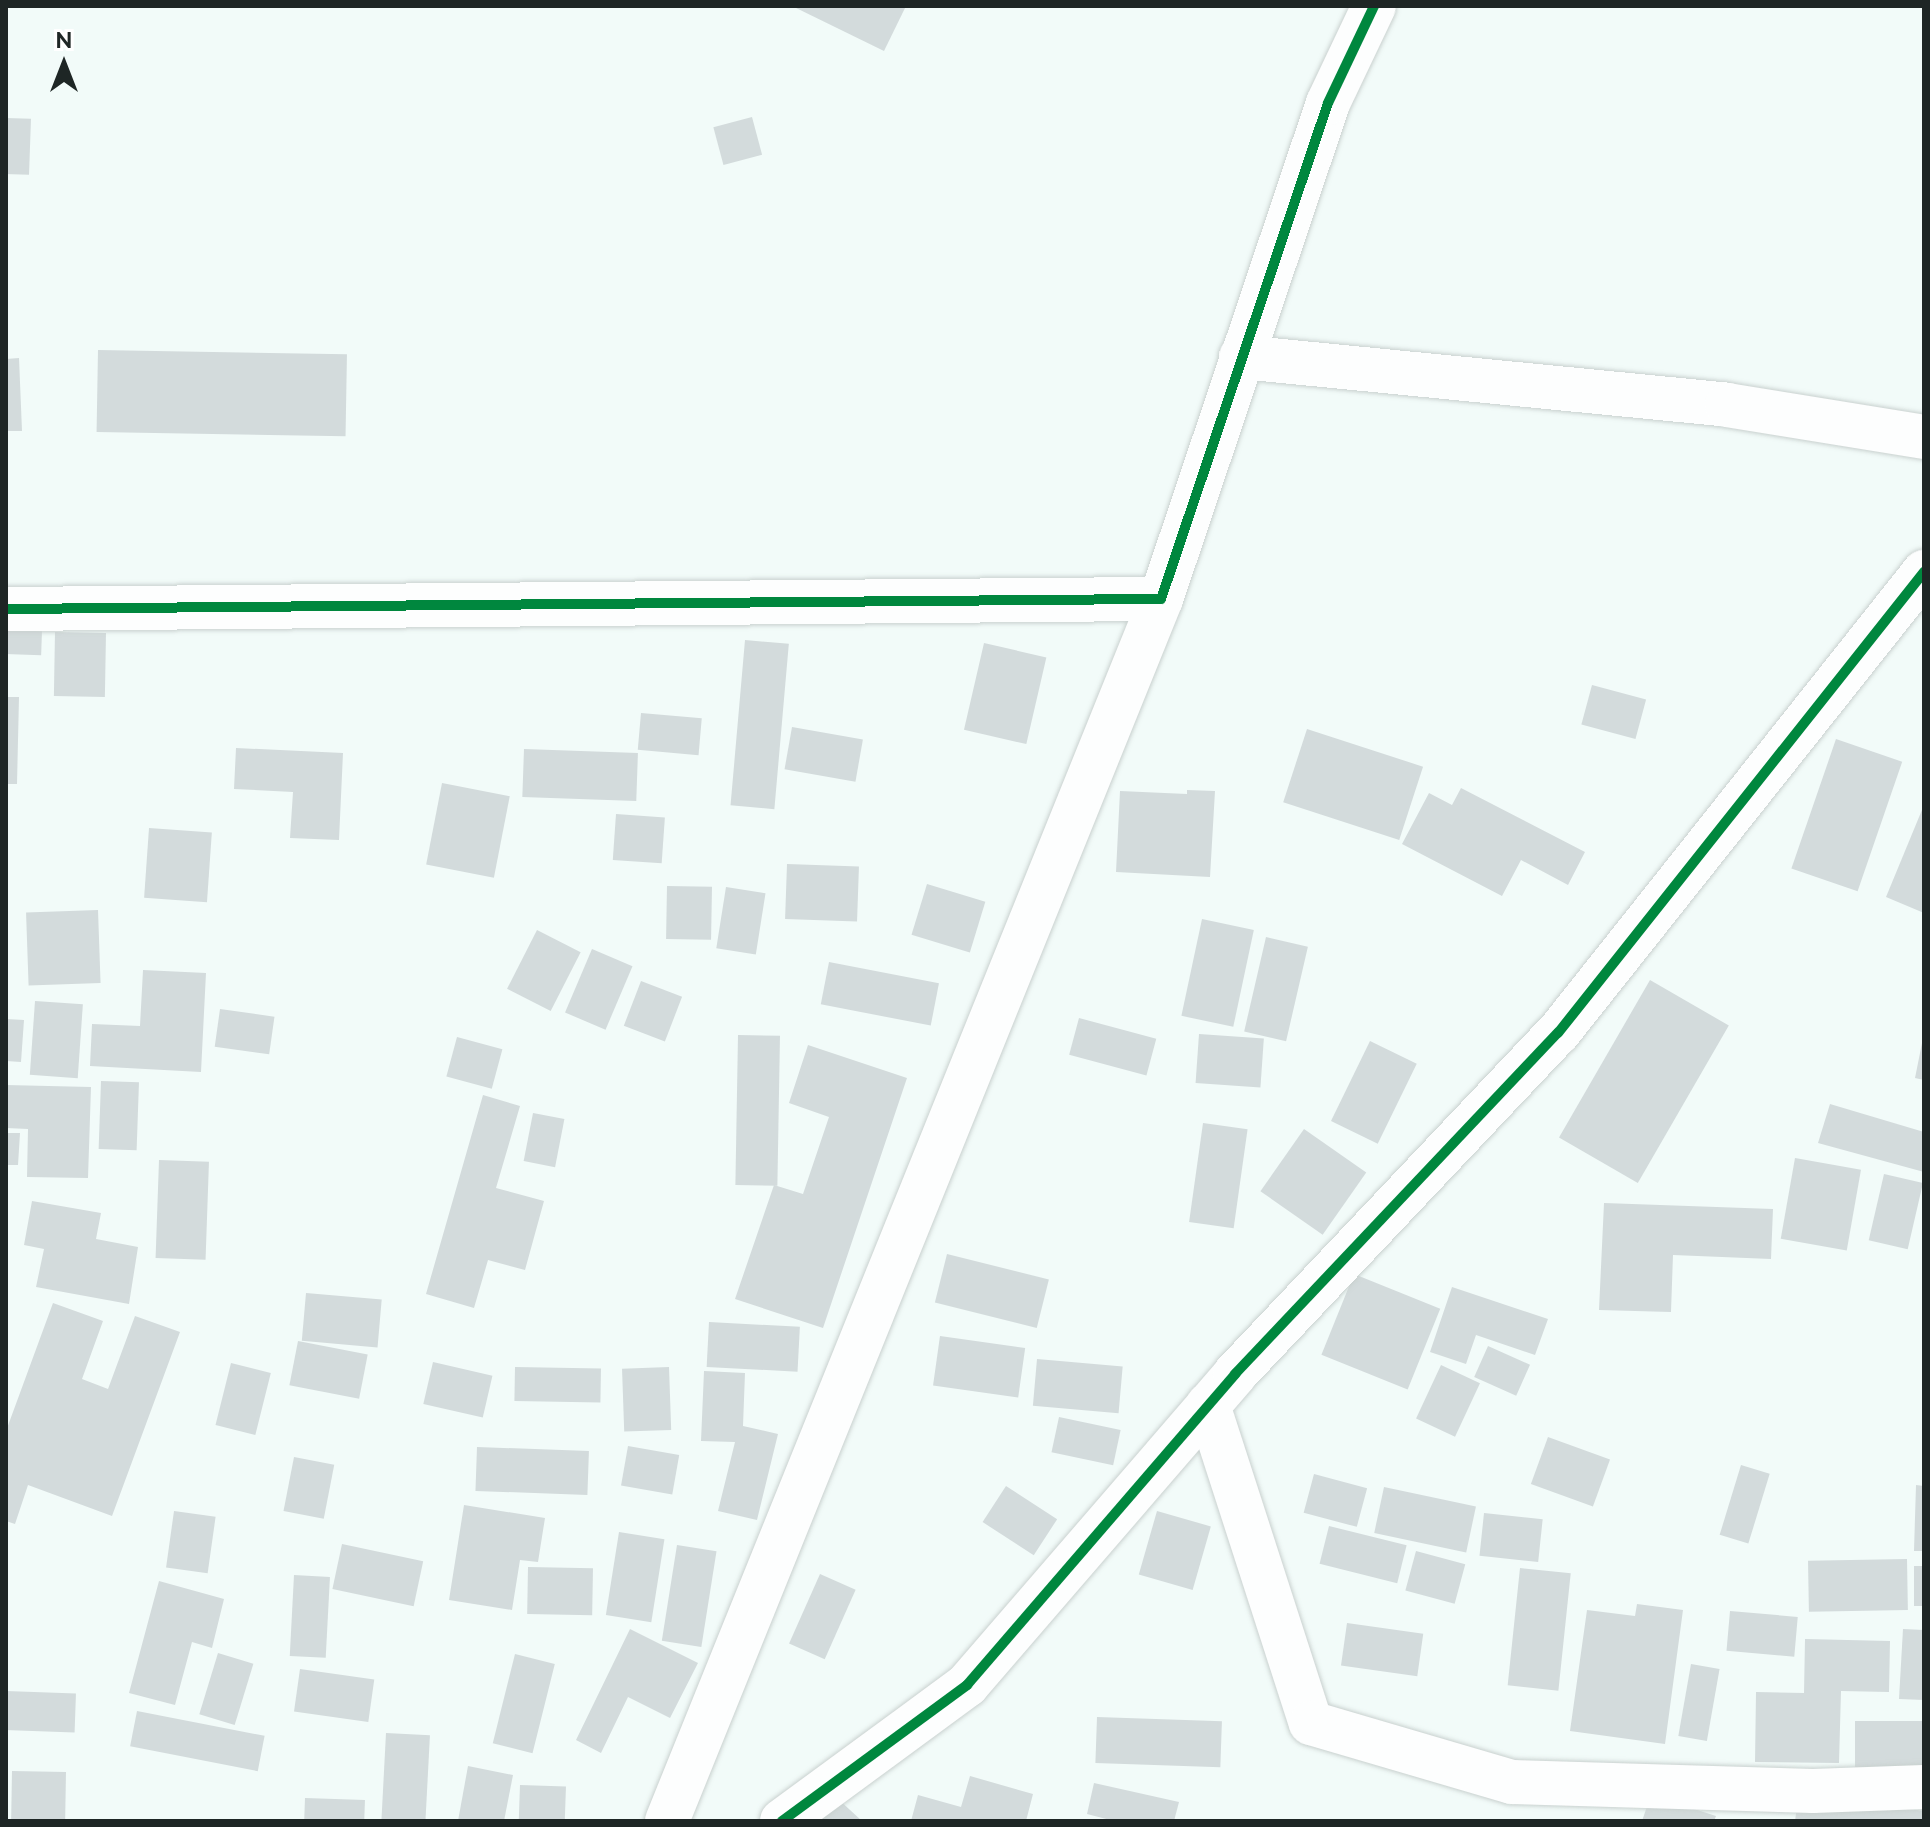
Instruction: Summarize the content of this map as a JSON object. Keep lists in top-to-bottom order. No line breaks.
{"north":"top"}
